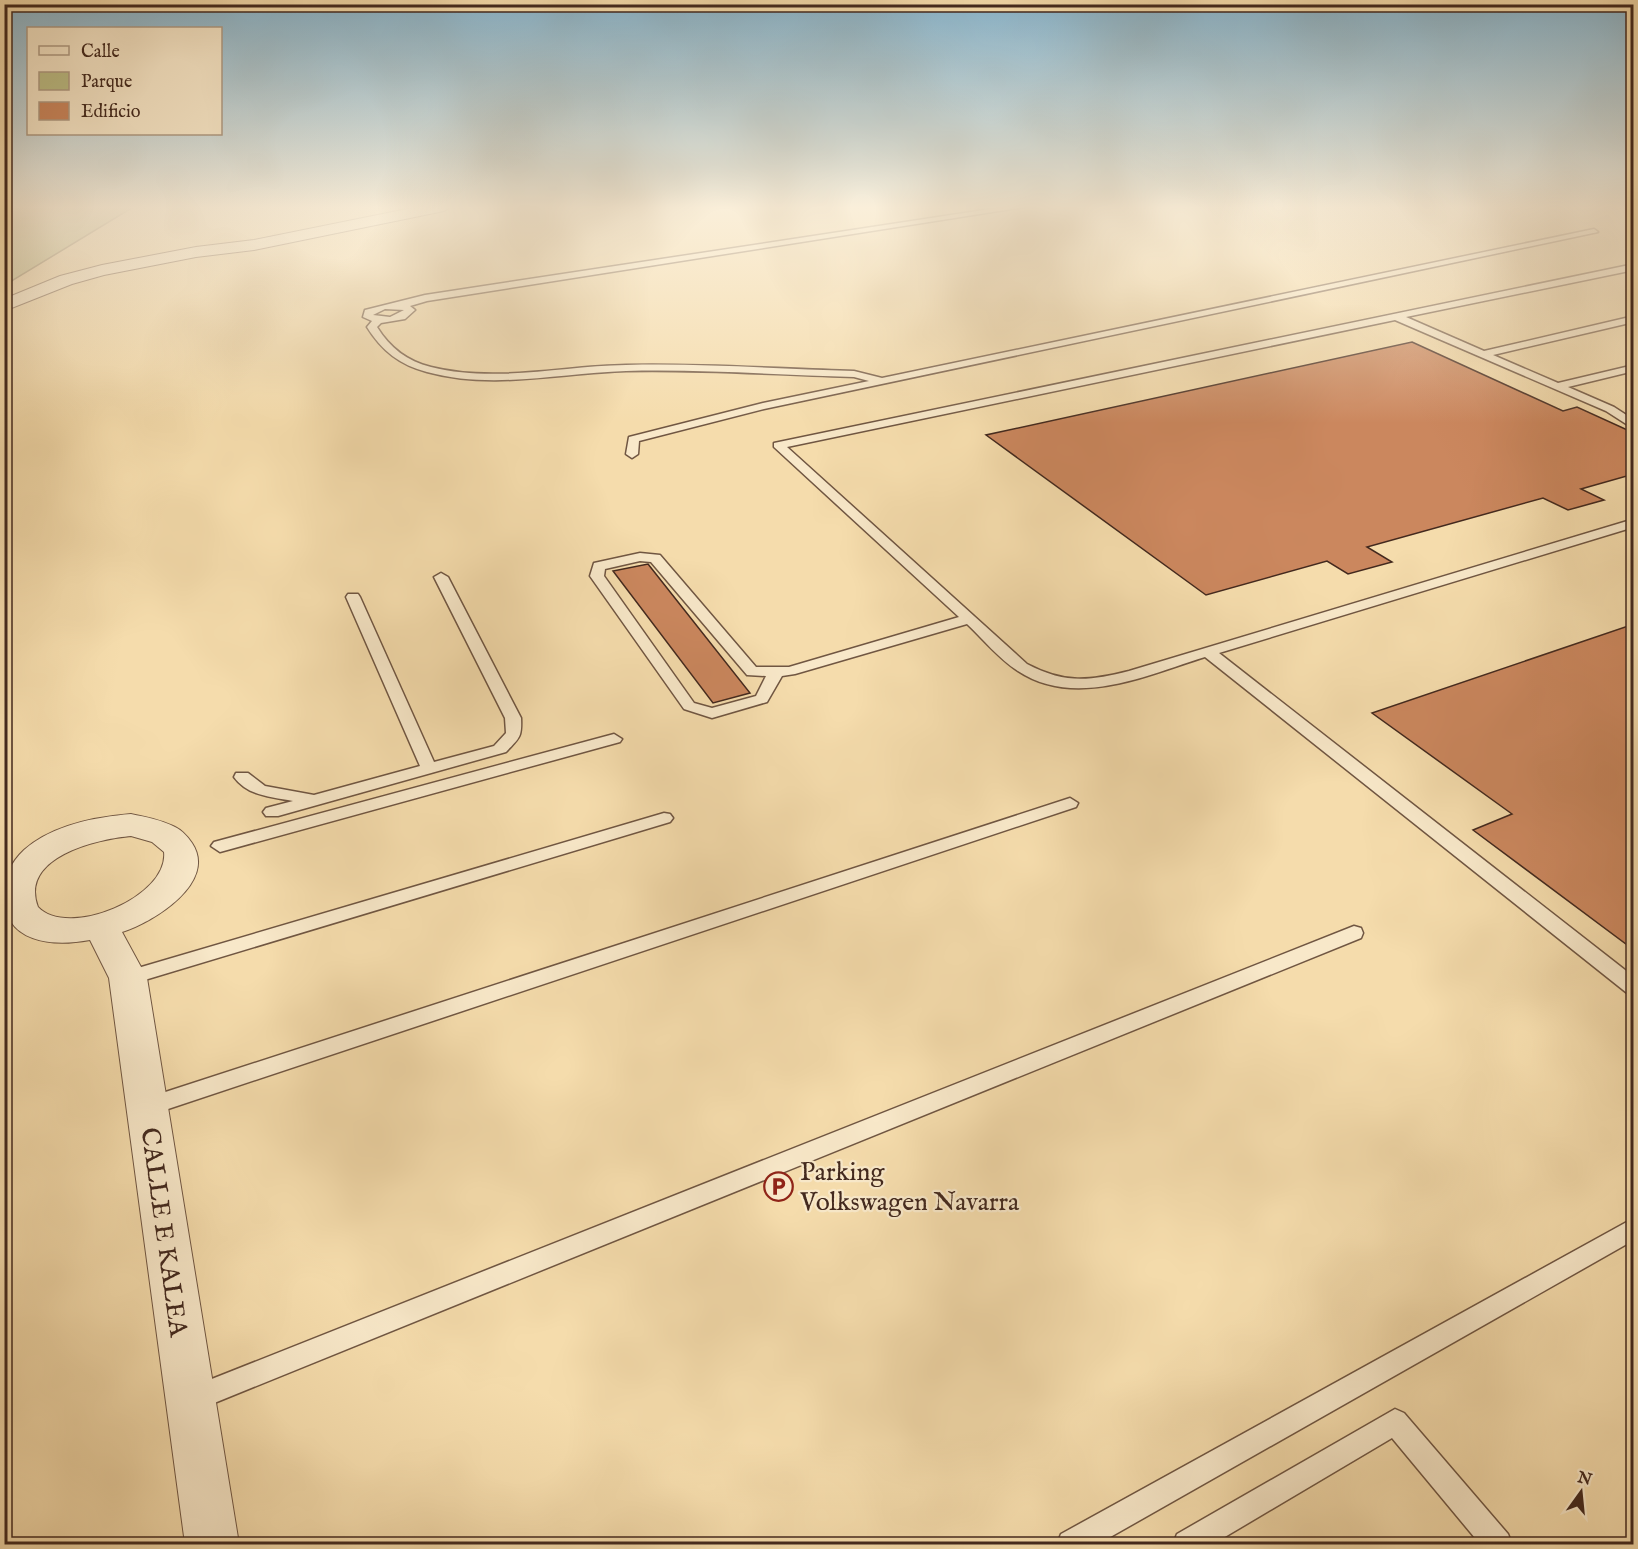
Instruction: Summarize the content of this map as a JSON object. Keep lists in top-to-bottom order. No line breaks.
{"streets":{"street":["CALLE E KALEA"]},"places":{"parking":["Parking Volkswagen Navarra"]},"legend":["Calle","Parque","Edificio"],"north":"top"}
